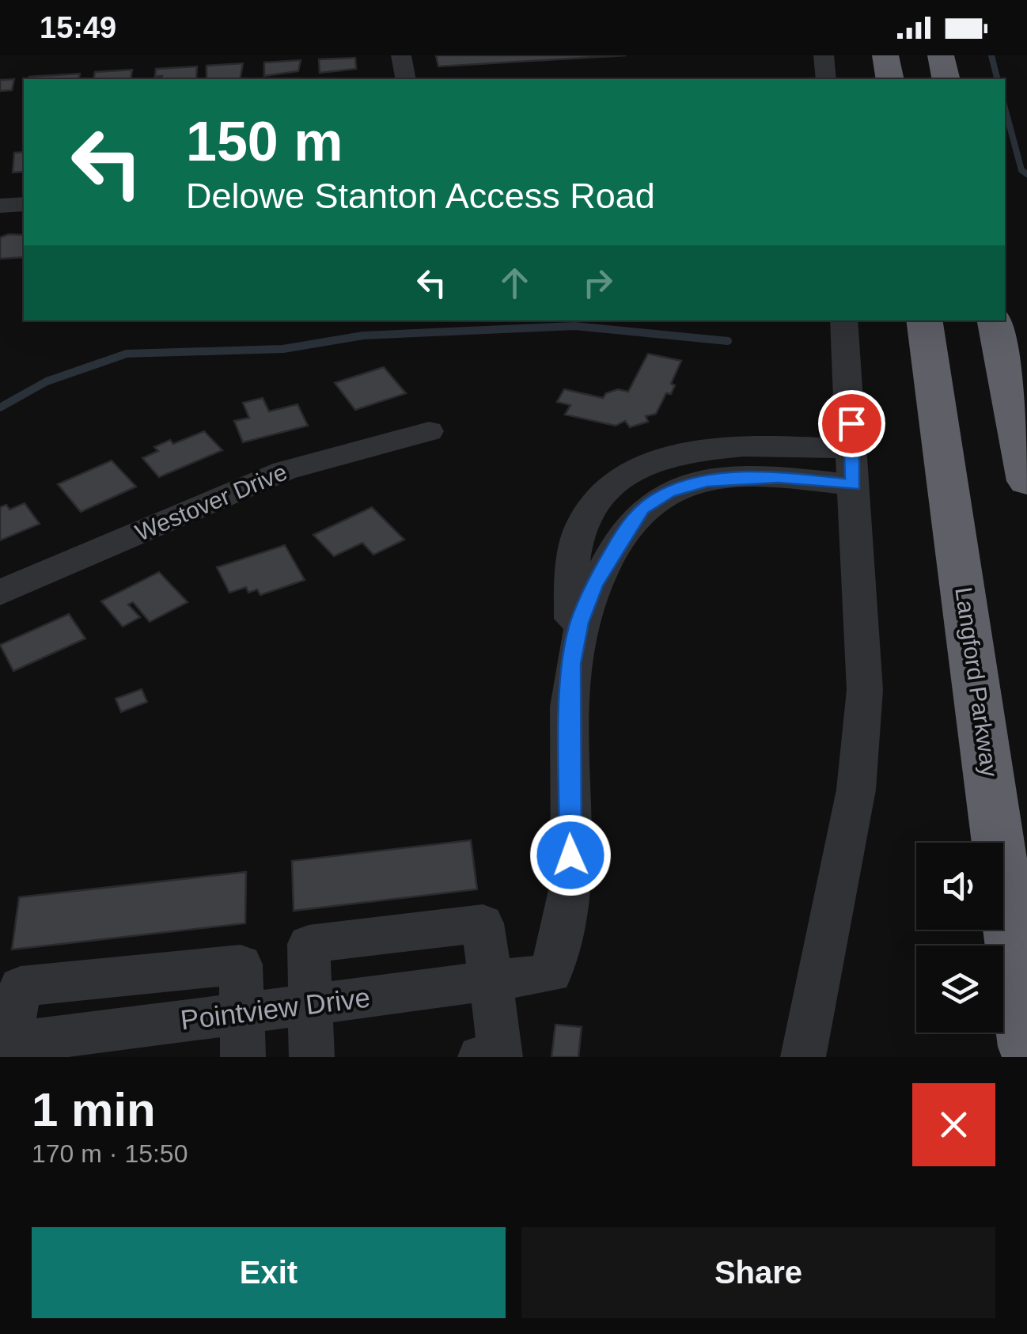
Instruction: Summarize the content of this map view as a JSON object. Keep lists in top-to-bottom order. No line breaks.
{"streets":{"highway":["Langford Parkway"],"street":["Westover Drive","Pointview Drive"]},"page":{"status":"15:49","turn":["150 m","Delowe Stanton Access Road"],"heading":["1 min","170 m · 15:50"],"buttons":["Exit","Share"]}}
